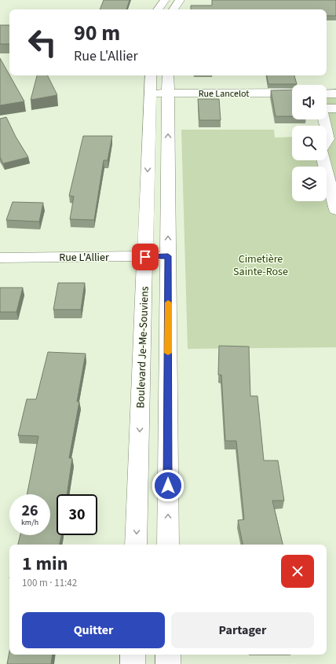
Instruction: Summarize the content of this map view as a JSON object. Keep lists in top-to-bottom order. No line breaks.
{"streets":{"street":["Rue Lancelot","Rue L'Allier","Boulevard Je-Me-Souviens"]},"crossings":[["Rue Lancelot","Boulevard Je-Me-Souviens"],["Rue L'Allier","Boulevard Je-Me-Souviens"]],"parks":["Cimetière Sainte-Rose"],"page":{"turn":["90 m","Rue L'Allier"],"speed":"26 km/h","limit":"30","heading":["1 min","100 m · 11:42"],"buttons":["Quitter","Partager"]}}
